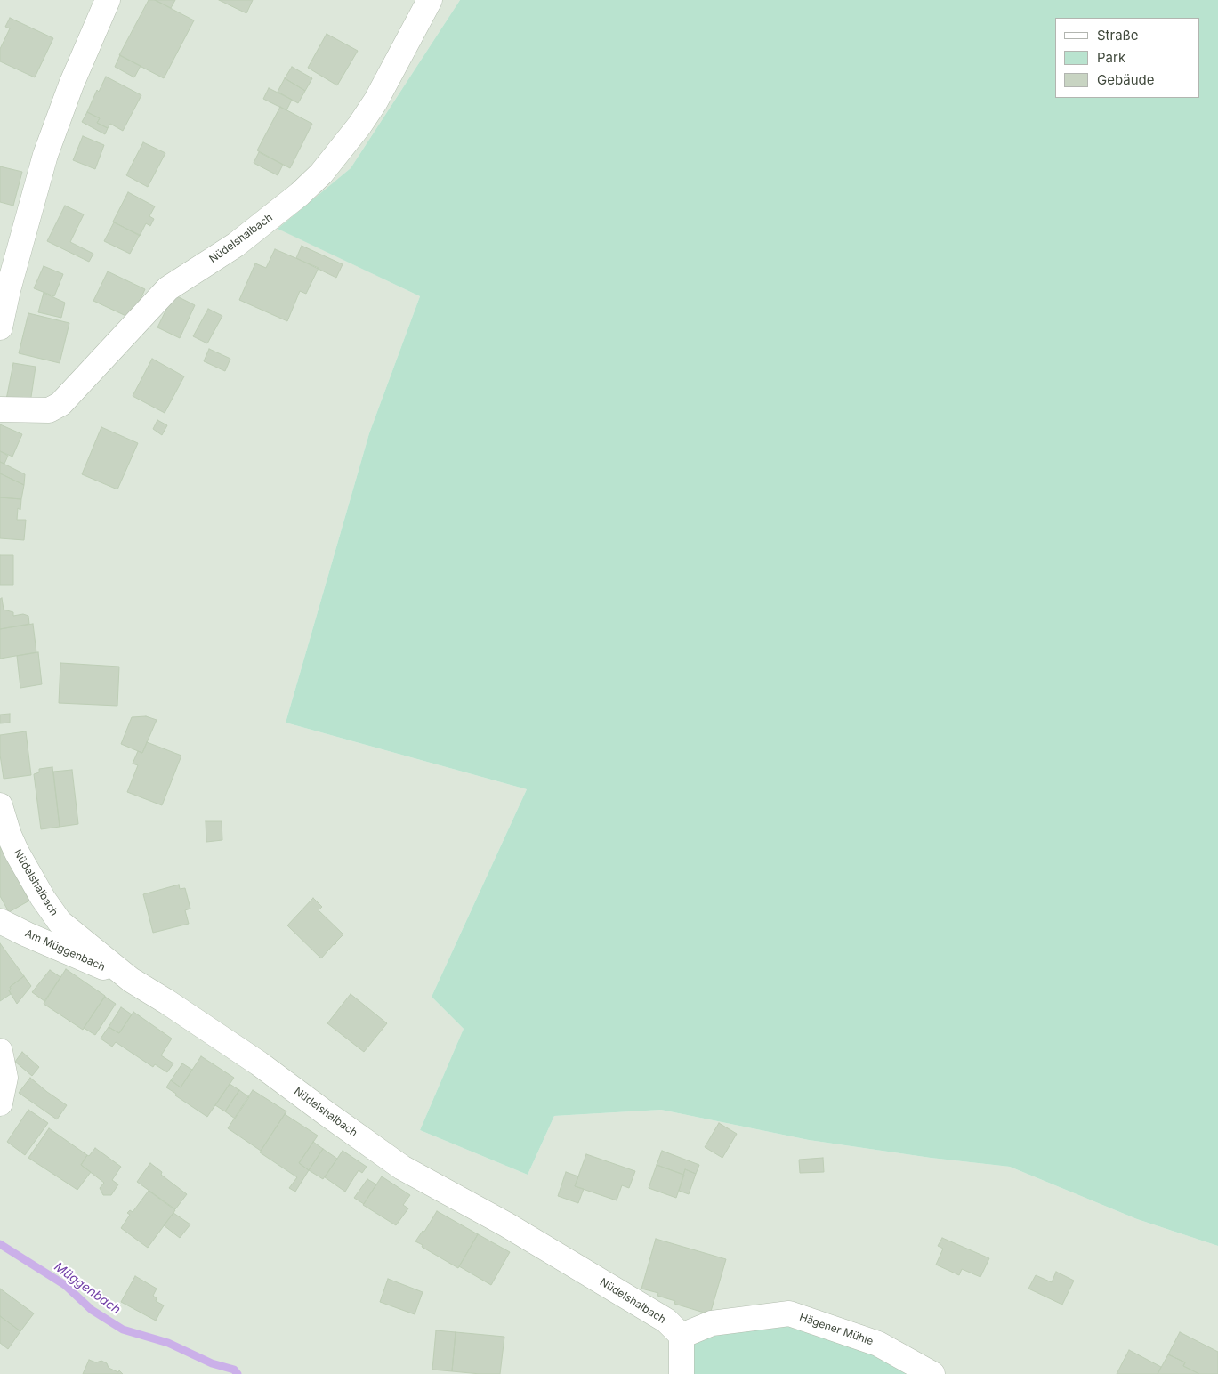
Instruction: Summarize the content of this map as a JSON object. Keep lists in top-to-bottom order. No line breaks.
{"streets":{"street":["Nüdelshalbach","Am Müggenbach","Hägener Mühle"]},"crossings":[["Nüdelshalbach","Am Müggenbach"],["Nüdelshalbach","Hägener Mühle"]],"water":["Müggenbach"],"legend":["Straße","Park","Gebäude"]}
